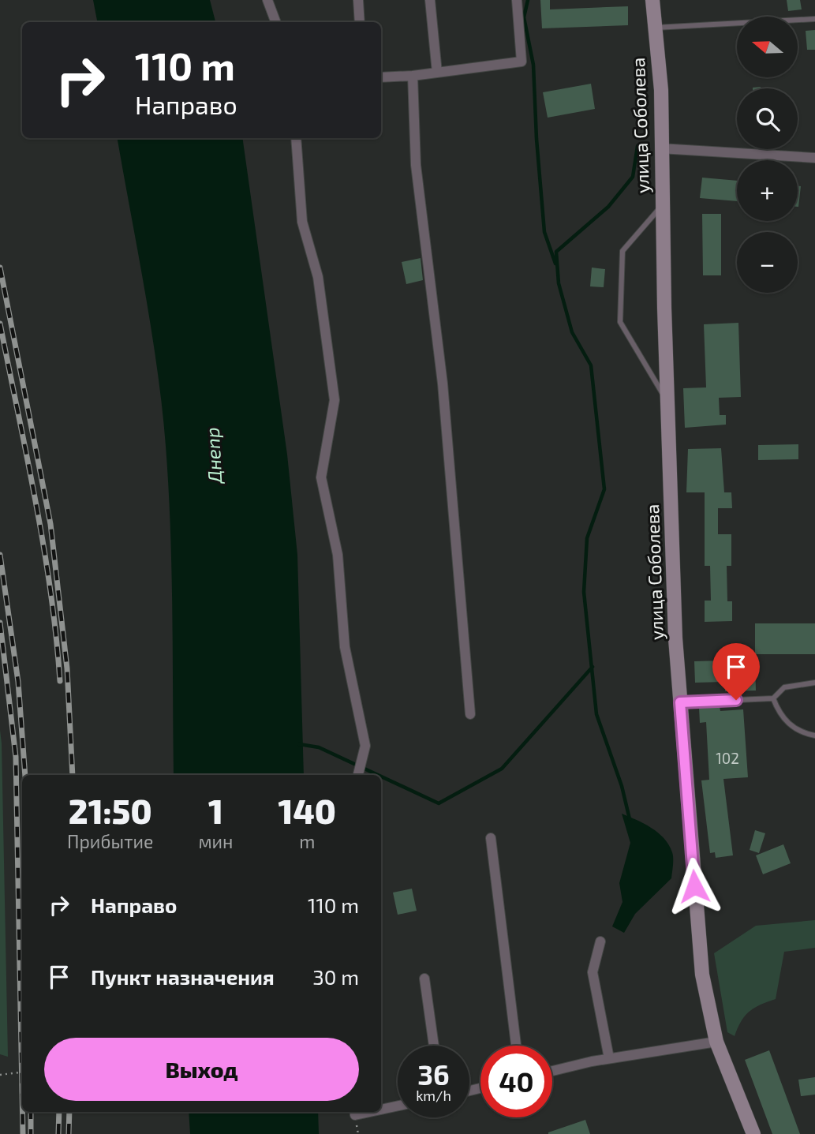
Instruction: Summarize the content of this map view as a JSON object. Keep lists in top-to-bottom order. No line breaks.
{"streets":{"street":["улица Соболева"]},"water":["Днепр"],"house_numbers":["102"],"north":"left","page":{"map_buttons":["+","−"],"turn":["110 m","Направо"],"eta":["21:50","Прибытие","1","мин","140","m"],"list":[{"name":"Направо","value":"110 m"},{"name":"Пункт назначения","value":"30 m"}],"buttons":"Выход","speed":"36 km/h","limit":"40"}}
